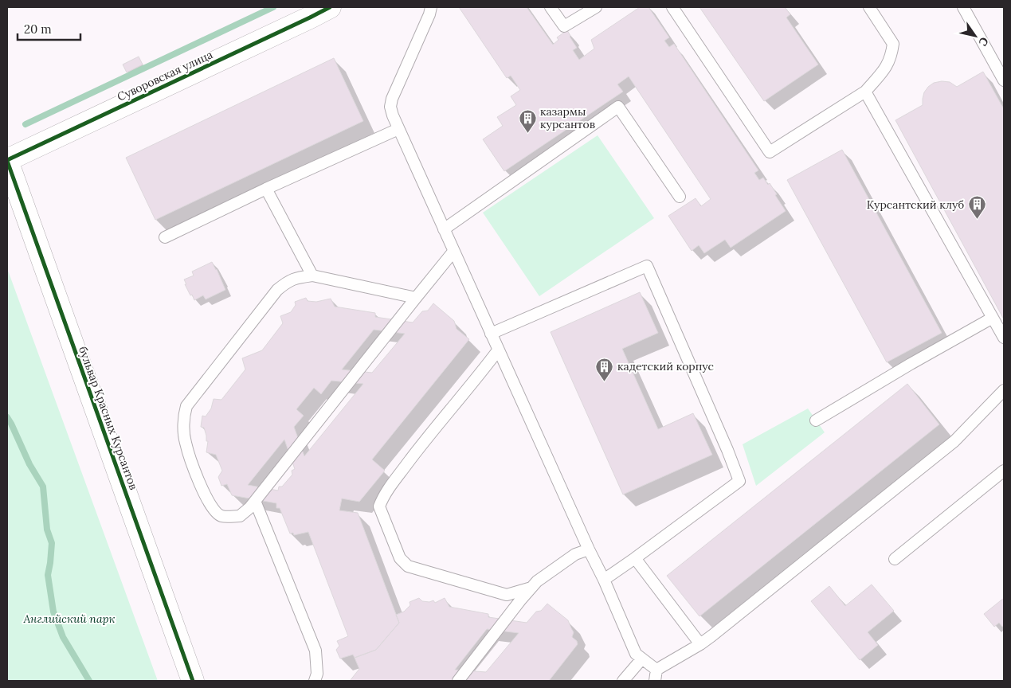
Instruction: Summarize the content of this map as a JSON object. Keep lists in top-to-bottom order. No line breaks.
{"streets":{"street":["Суворовская улица","бульвар Красных Курсантов"]},"crossings":[["Суворовская улица","бульвар Красных Курсантов"]],"parks":["Английский парк"],"places":{"building":["казармы курсантов","Курсантский клуб","кадетский корпус"]},"scale_bar":"20 m","north":"bottom right"}
